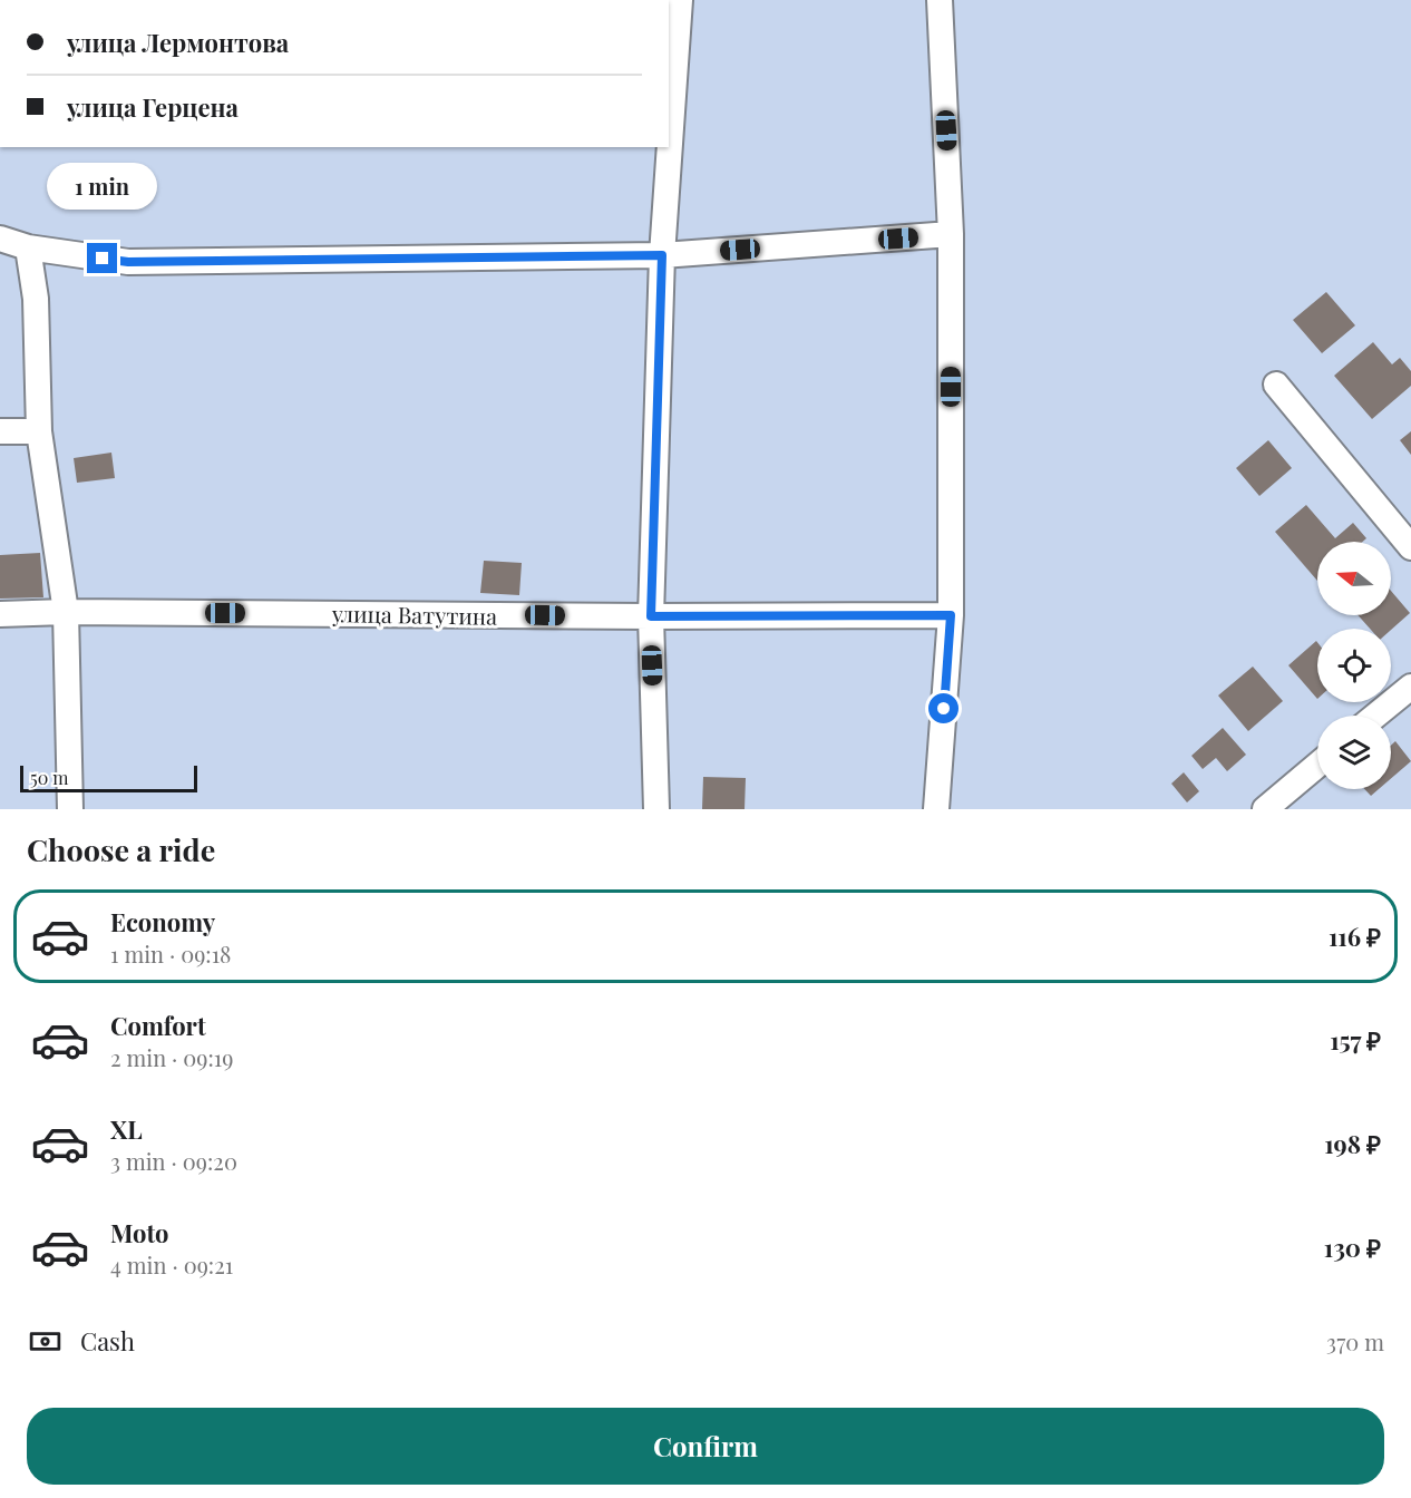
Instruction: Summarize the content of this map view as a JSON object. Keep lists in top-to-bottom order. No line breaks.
{"streets":{"street":["улица Ватутина"]},"scale_bar":"50 m","north":"left","page":{"banner":["улица Лермонтова","улица Герцена"],"bubble":"1 min","scale":"50 m","heading":"Choose a ride","list":[{"name":"Economy","note":"1 min · 09:18","value":"116 ₽"},{"name":"Comfort","note":"2 min · 09:19","value":"157 ₽"},{"name":"XL","note":"3 min · 09:20","value":"198 ₽"},{"name":"Moto","note":"4 min · 09:21","value":"130 ₽"}],"pay":["Cash","370 m"],"buttons":"Confirm"}}
